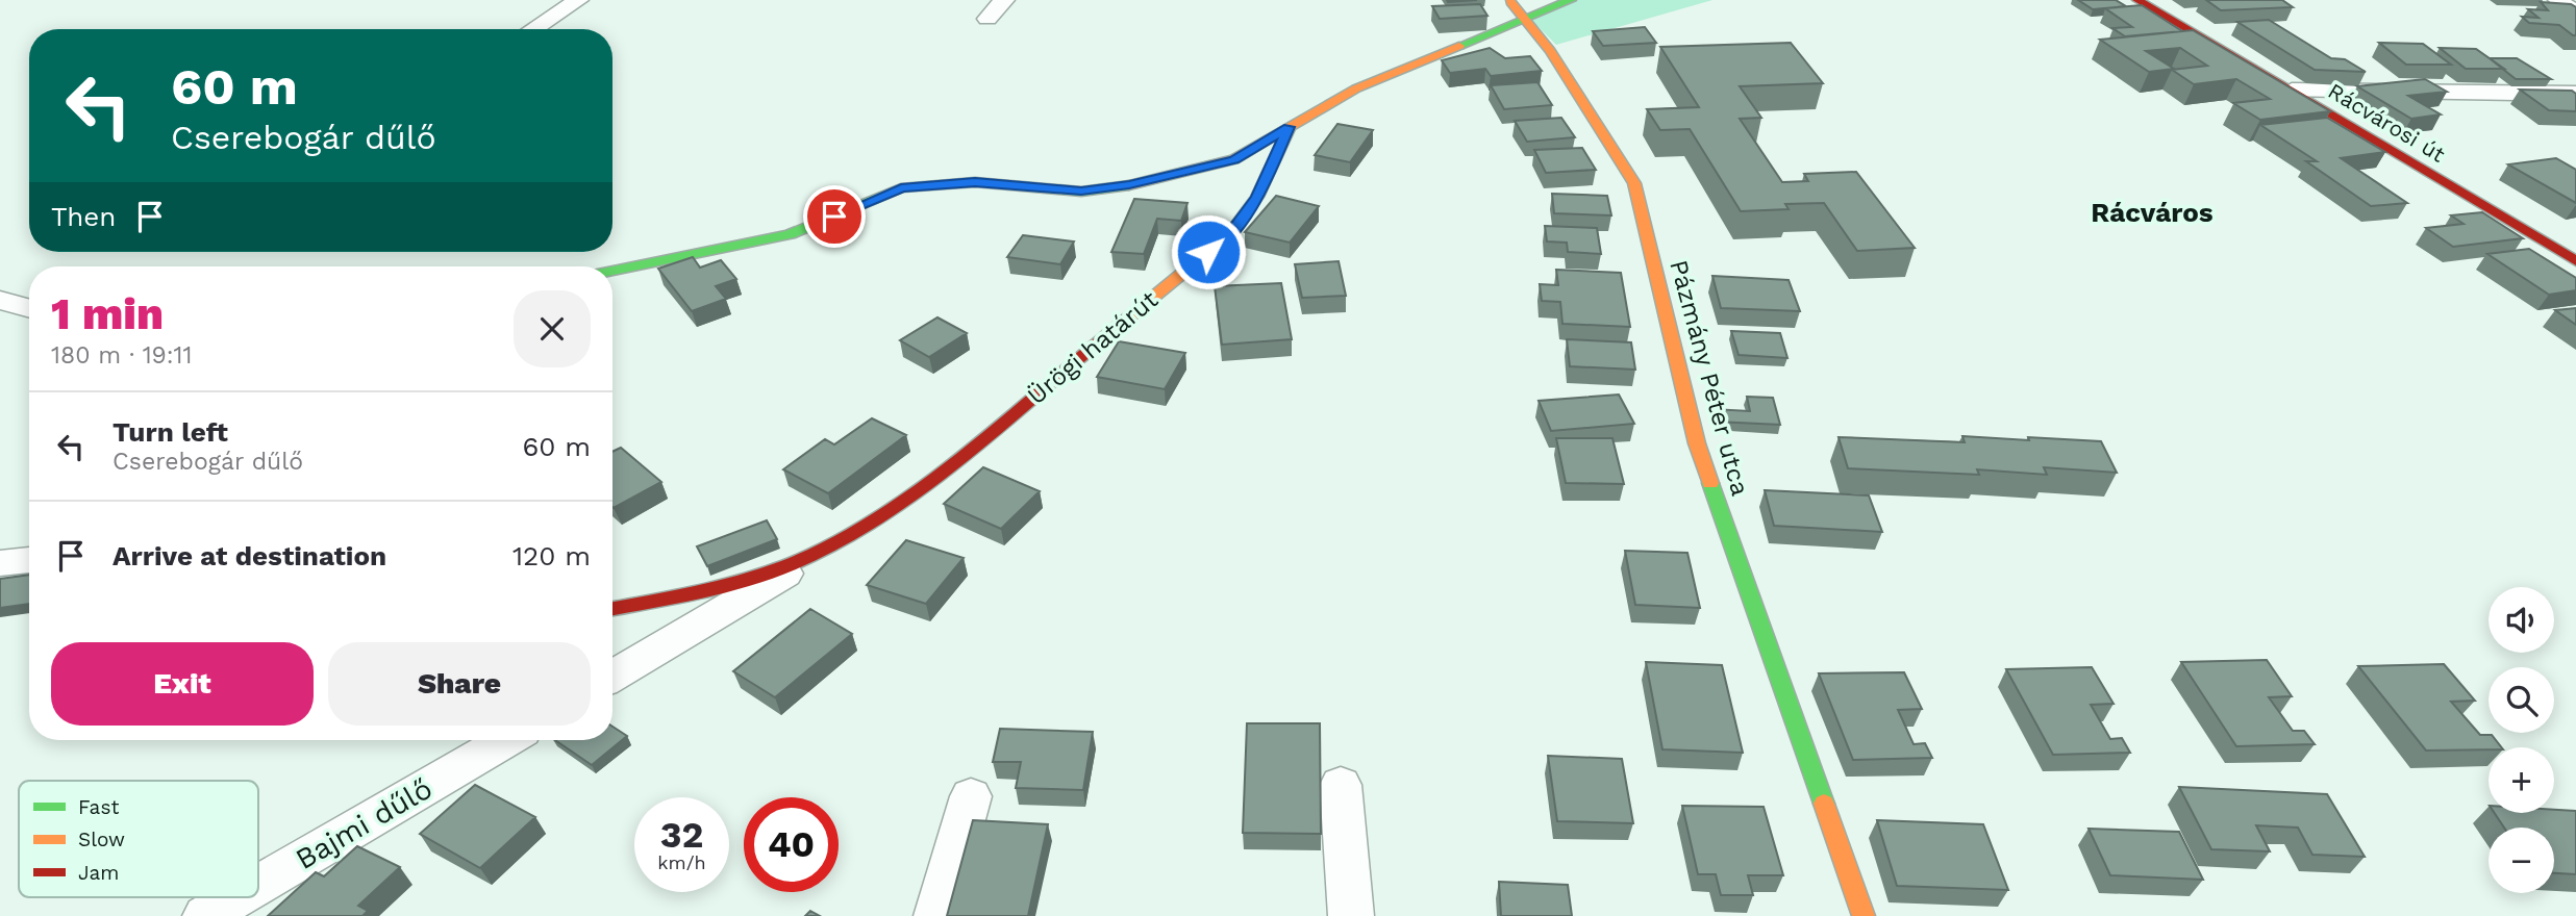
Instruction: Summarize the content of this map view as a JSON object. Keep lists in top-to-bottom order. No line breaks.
{"streets":{"street":["Rácvárosi út","Ürögi határút","Pázmány Péter utca","Bajmi dűlő"]},"districts":["Rácváros"],"legend":["Fast","Slow","Jam"],"page":{"turn":["60 m","Cserebogár dűlő"],"then":"Then","heading":["1 min","180 m · 19:11"],"list":[{"name":"Turn left","note":"Cserebogár dűlő","value":"60 m"},{"name":"Arrive at destination","value":"120 m"}],"map_buttons":["+","−"],"buttons":["Exit","Share"],"speed":"32 km/h","limit":"40"}}
